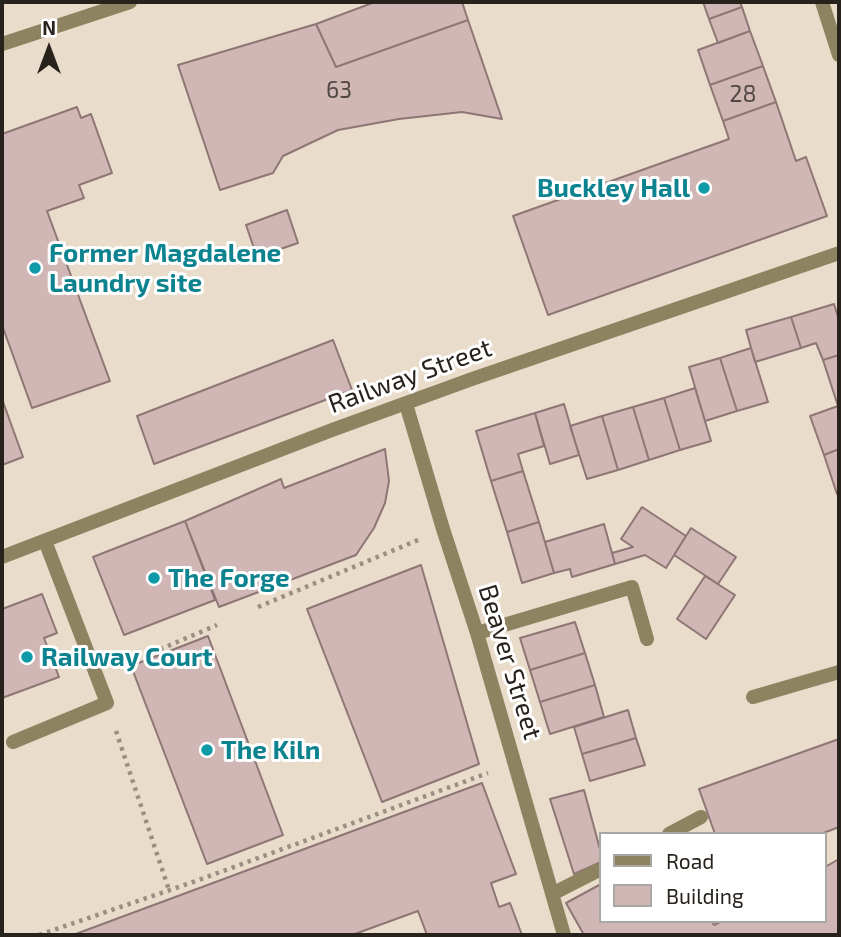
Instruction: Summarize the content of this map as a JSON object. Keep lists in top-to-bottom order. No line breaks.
{"streets":{"street":["Railway Street","Beaver Street"]},"crossings":[["Railway Street","Beaver Street"]],"places":["Buckley Hall","Former Magdalene Laundry site","The Forge","Railway Court","The Kiln"],"house_numbers":["63","28"],"legend":["Road","Building"],"north":"top"}
